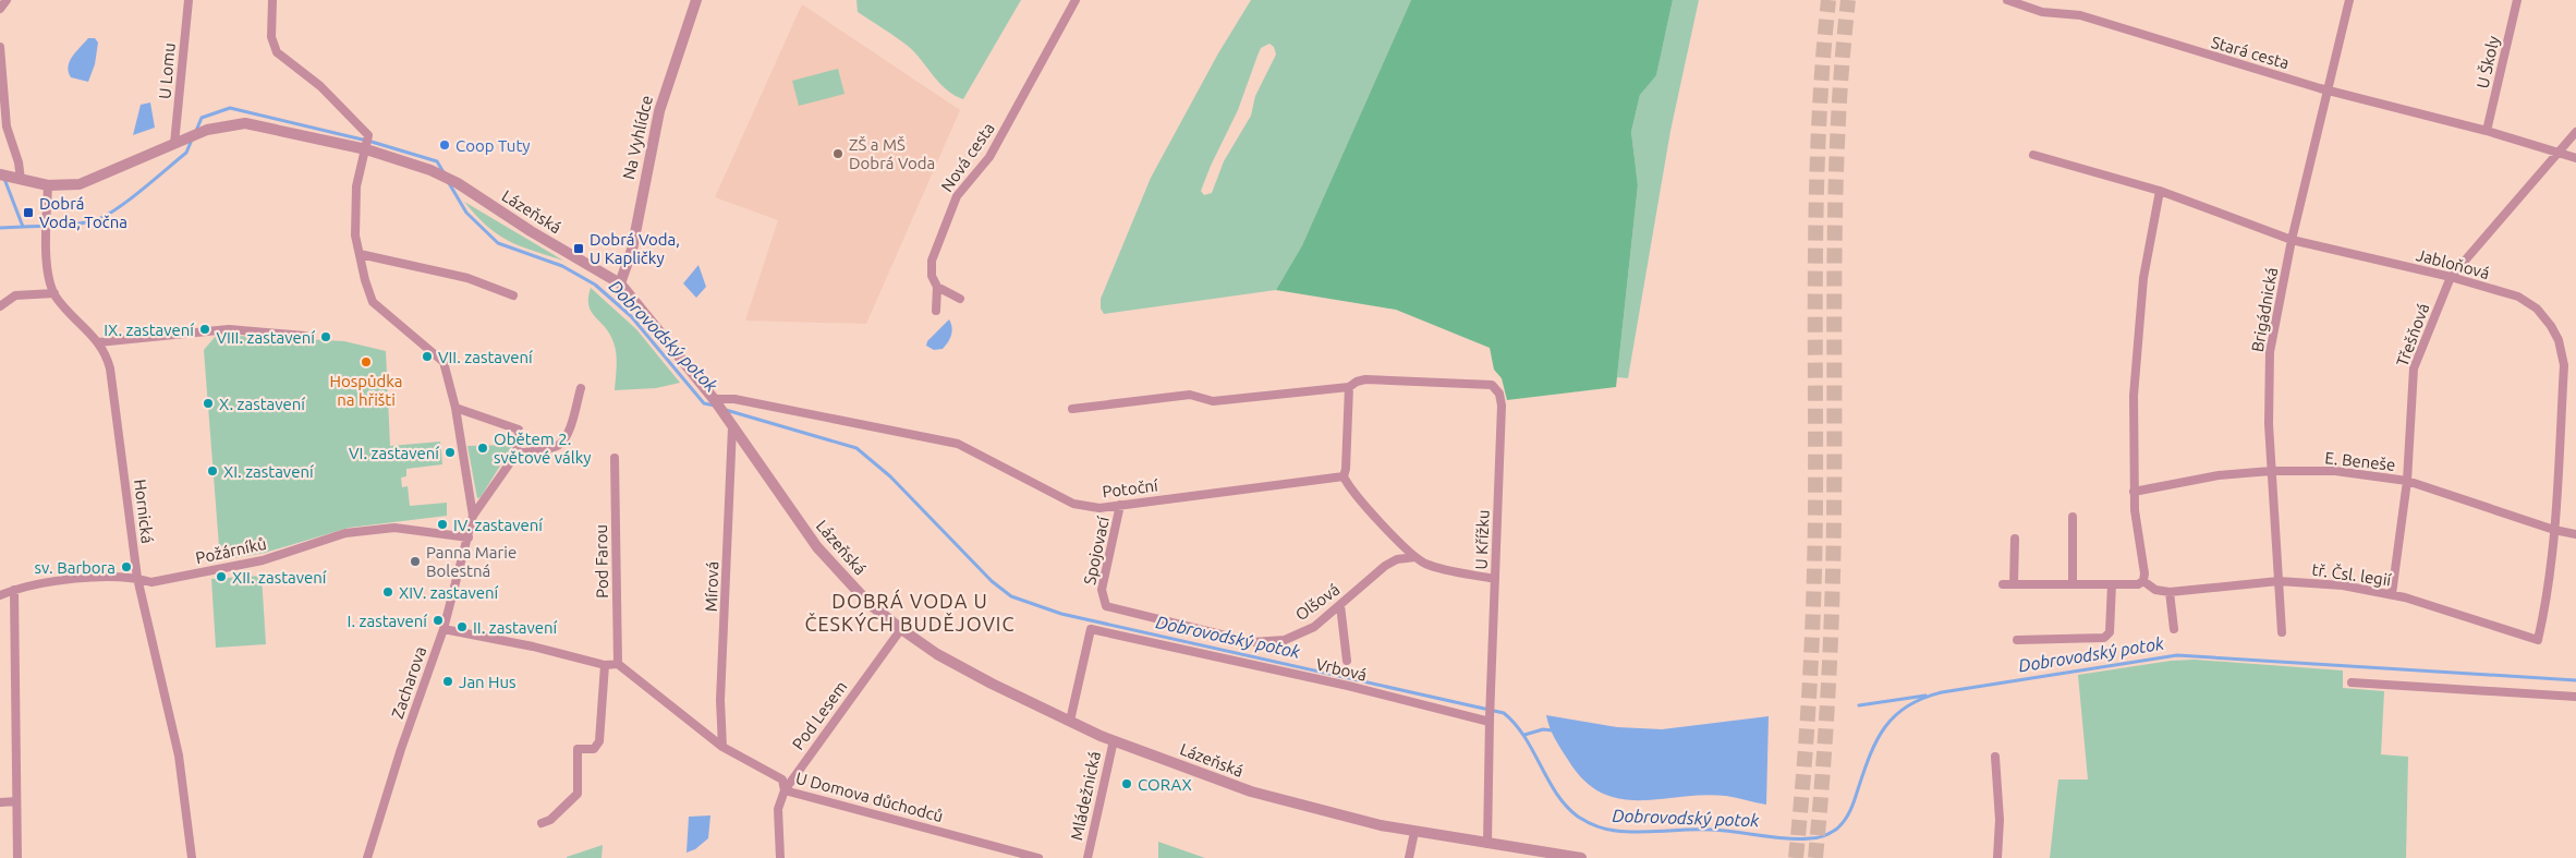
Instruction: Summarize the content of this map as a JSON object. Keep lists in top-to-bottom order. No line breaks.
{"streets":{"street":["Stará cesta","U Školy","U Lomu","Na Vyhlídce","Nová cesta","Lázeňská","Jabloňová","Brigádnická","Třešňová","E. Beneše","Potoční","Hornická","U Křížku","Požárníků","Spojovací","Pod Farou","tř. Čsl. legií","Mírová","Olšová","Vrbová","Zacharova","Pod Lesem","Mládežnická","U Domova důchodců"]},"crossings":[["Stará cesta","U Školy"],["Stará cesta","Brigádnická"],["Stará cesta","Třešňová"],["Na Vyhlídce","Lázeňská"],["Lázeňská","Potoční"],["Lázeňská","U Křížku"],["Lázeňská","Mírová"],["Lázeňská","Vrbová"],["Lázeňská","Zacharova"],["Lázeňská","Pod Lesem"],["Lázeňská","Mládežnická"],["Jabloňová","Brigádnická"],["Jabloňová","Třešňová"],["Jabloňová","E. Beneše"],["Jabloňová","tř. Čsl. legií"],["Brigádnická","E. Beneše"],["Brigádnická","tř. Čsl. legií"],["Třešňová","E. Beneše"],["Třešňová","tř. Čsl. legií"],["Potoční","Spojovací"],["Hornická","Požárníků"],["U Křížku","Vrbová"],["Požárníků","Zacharova"],["Spojovací","Olšová"],["Pod Farou","U Domova důchodců"],["Mírová","U Domova důchodců"],["Pod Lesem","U Domova důchodců"]],"districts":["DOBRÁ VODA U ČESKÝCH BUDĚJOVIC"],"water":["Dobrovodský potok"],"places":{"other":["Coop Tuty","ZŠ a MŠ Dobrá Voda","IX. zastavení","VIII. zastavení","VII. zastavení","Hospůdka na hřišti","X. zastavení","Obětem 2. světové války","VI. zastavení","XI. zastavení","IV. zastavení","Panna Marie Bolestná","sv. Barbora","XII. zastavení","XIV. zastavení","I. zastavení","II. zastavení","Jan Hus","CORAX"],"transit":["Dobrá Voda, Točna","Dobrá Voda, U Kapličky"]}}
